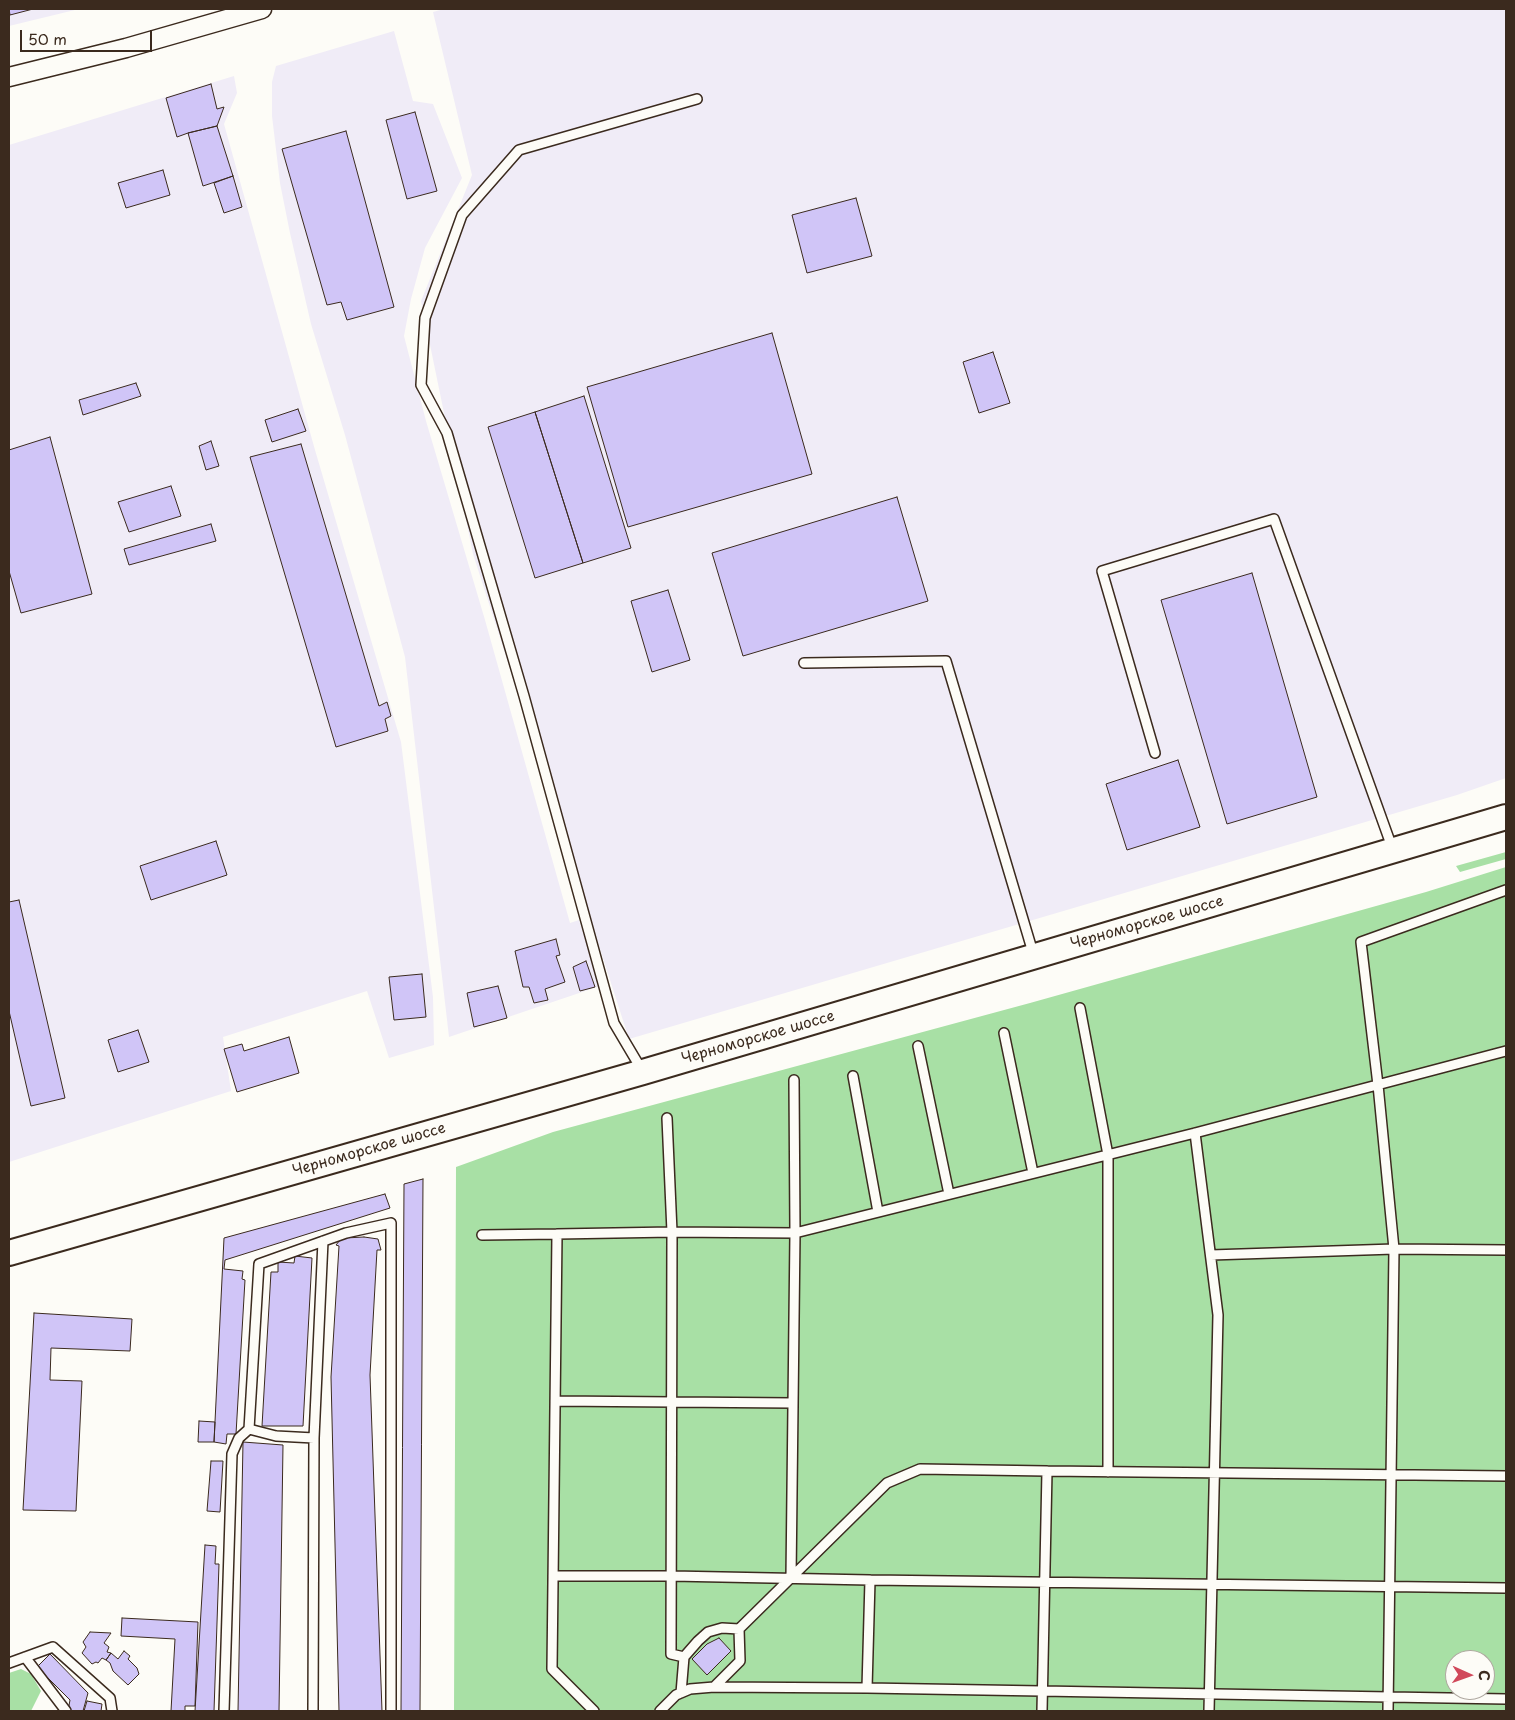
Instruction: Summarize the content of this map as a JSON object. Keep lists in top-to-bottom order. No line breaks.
{"streets":{"main road":["Черноморское шоссе"]},"scale_bar":"50 m","north":"right"}
